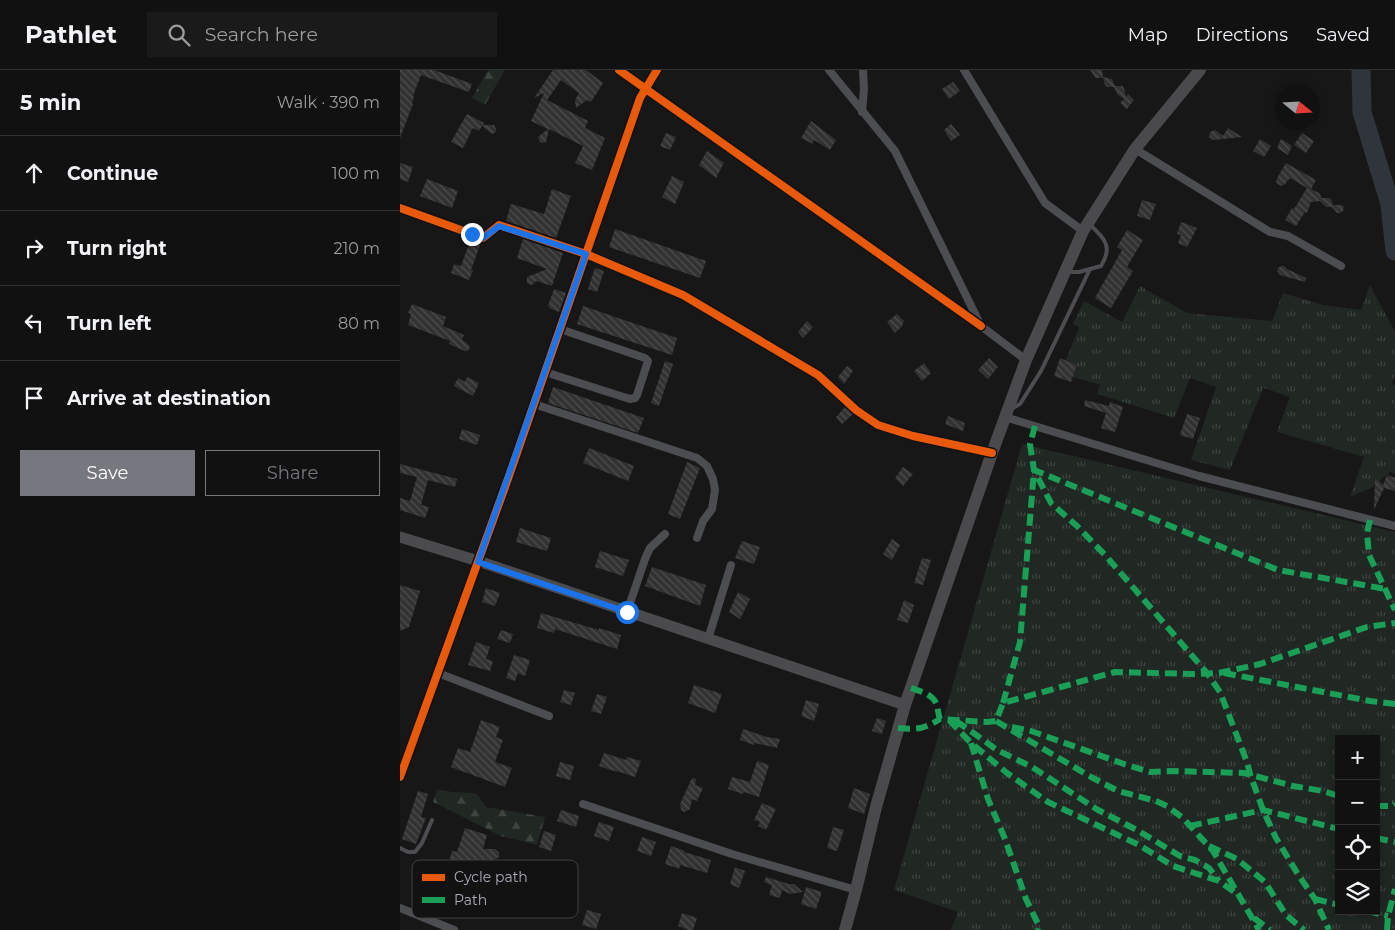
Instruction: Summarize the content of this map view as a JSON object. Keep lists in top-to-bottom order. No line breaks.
{"legend":["Cycle path","Path"],"north":"right","page":{"header":"Pathlet","search":"Search here","nav":["Map","Directions","Saved"],"heading":["5 min","Walk · 390 m"],"list":[["Continue","100 m"],["Turn right","210 m"],["Turn left","80 m"],"Arrive at destination"],"buttons":["Save","Share"],"map_buttons":["+","−"]}}
